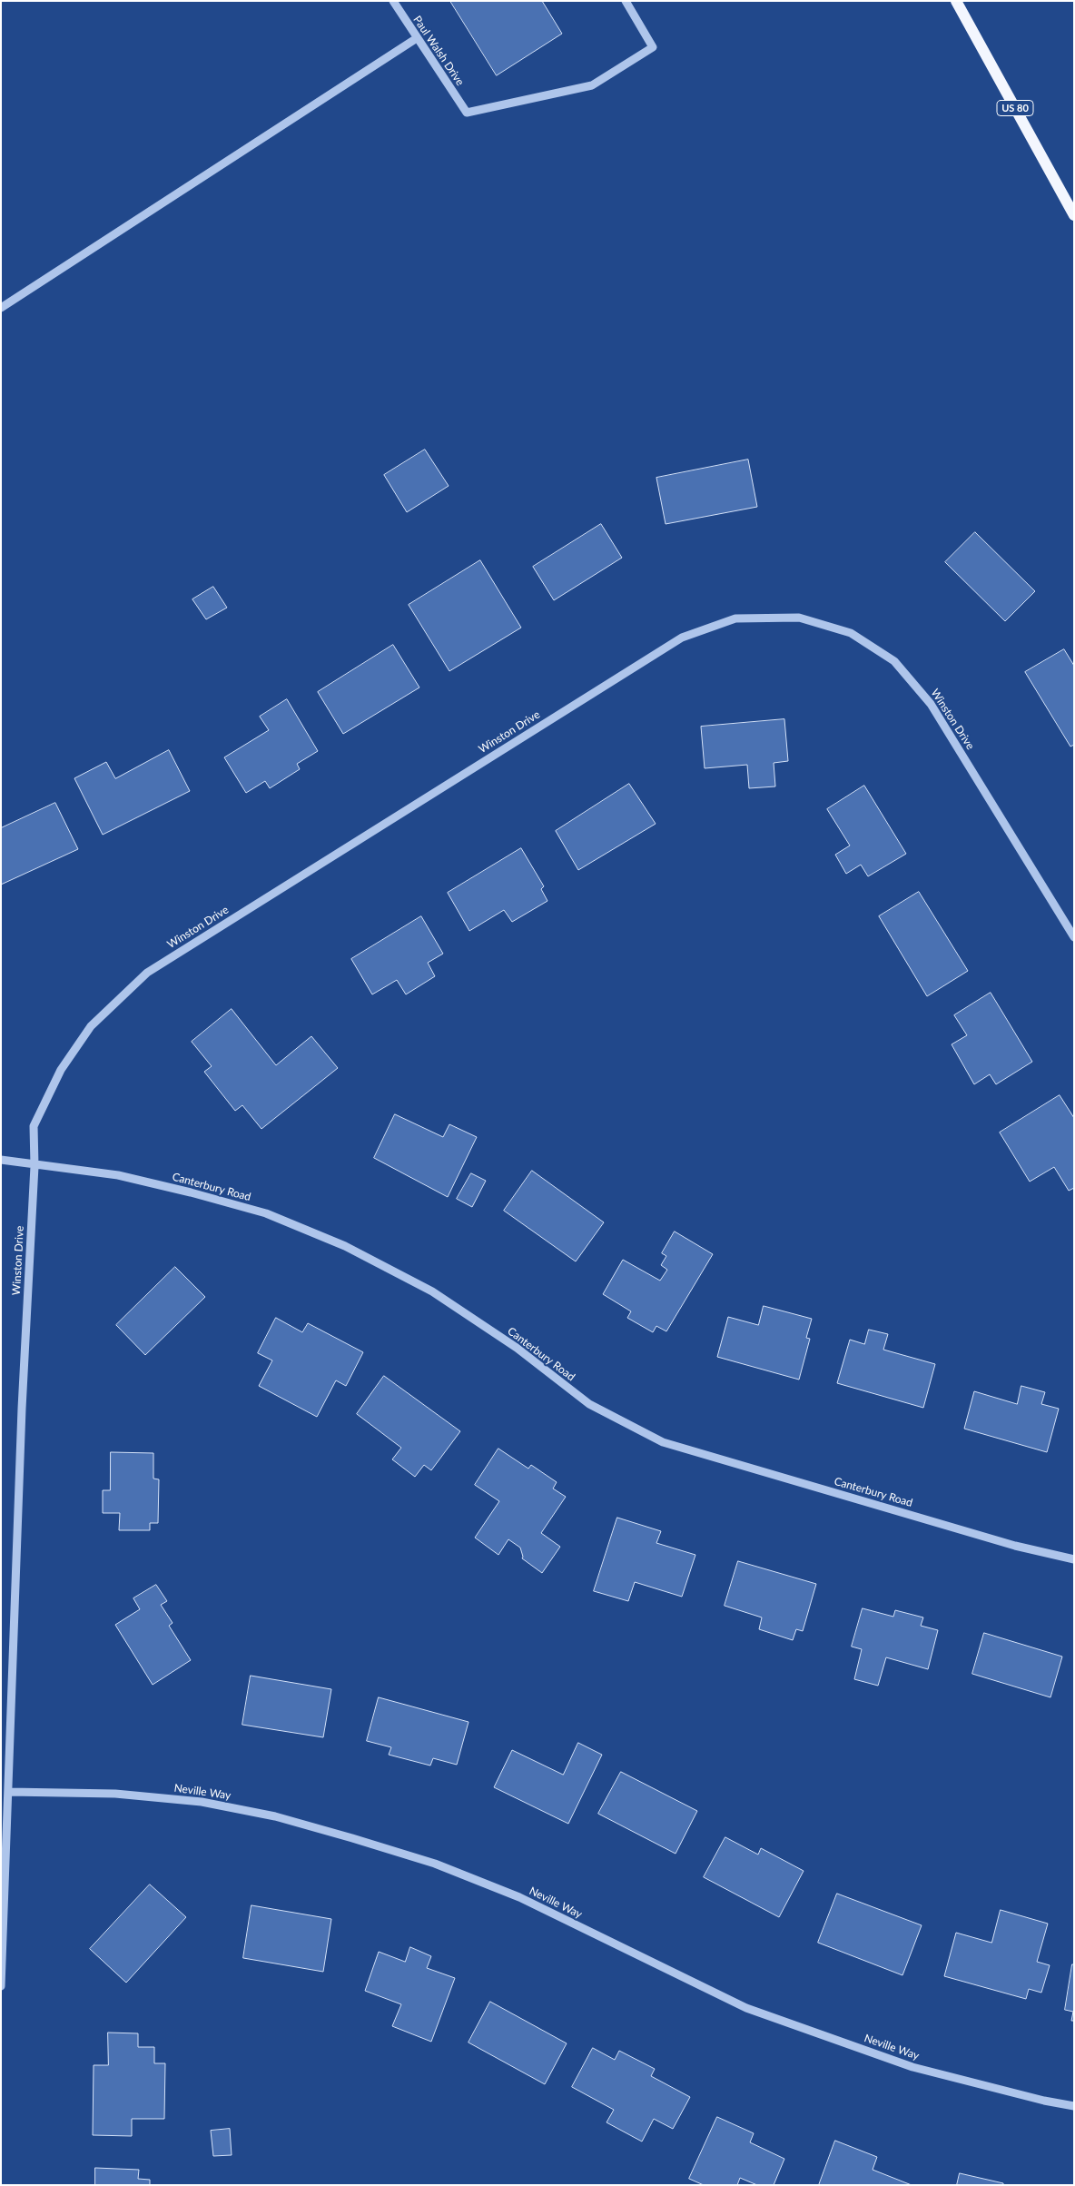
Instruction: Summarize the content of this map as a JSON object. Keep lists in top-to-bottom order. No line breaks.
{"streets":{"main road":["US 80"],"street":["Paul Walsh Drive","Winston Drive","Canterbury Road","Neville Way"]},"crossings":[["Winston Drive","Canterbury Road"],["Winston Drive","Neville Way"]]}
